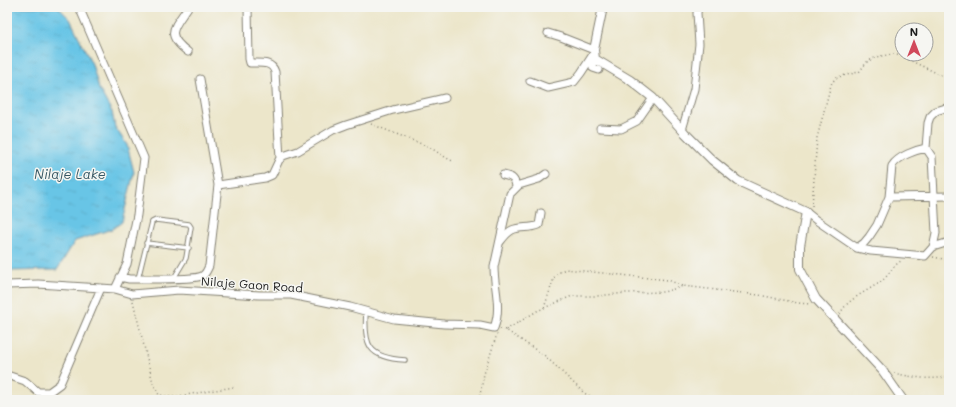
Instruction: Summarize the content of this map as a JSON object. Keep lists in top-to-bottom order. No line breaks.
{"streets":{"street":["Nilaje Gaon Road"]},"water":["Nilaje Lake"],"north":"top"}
